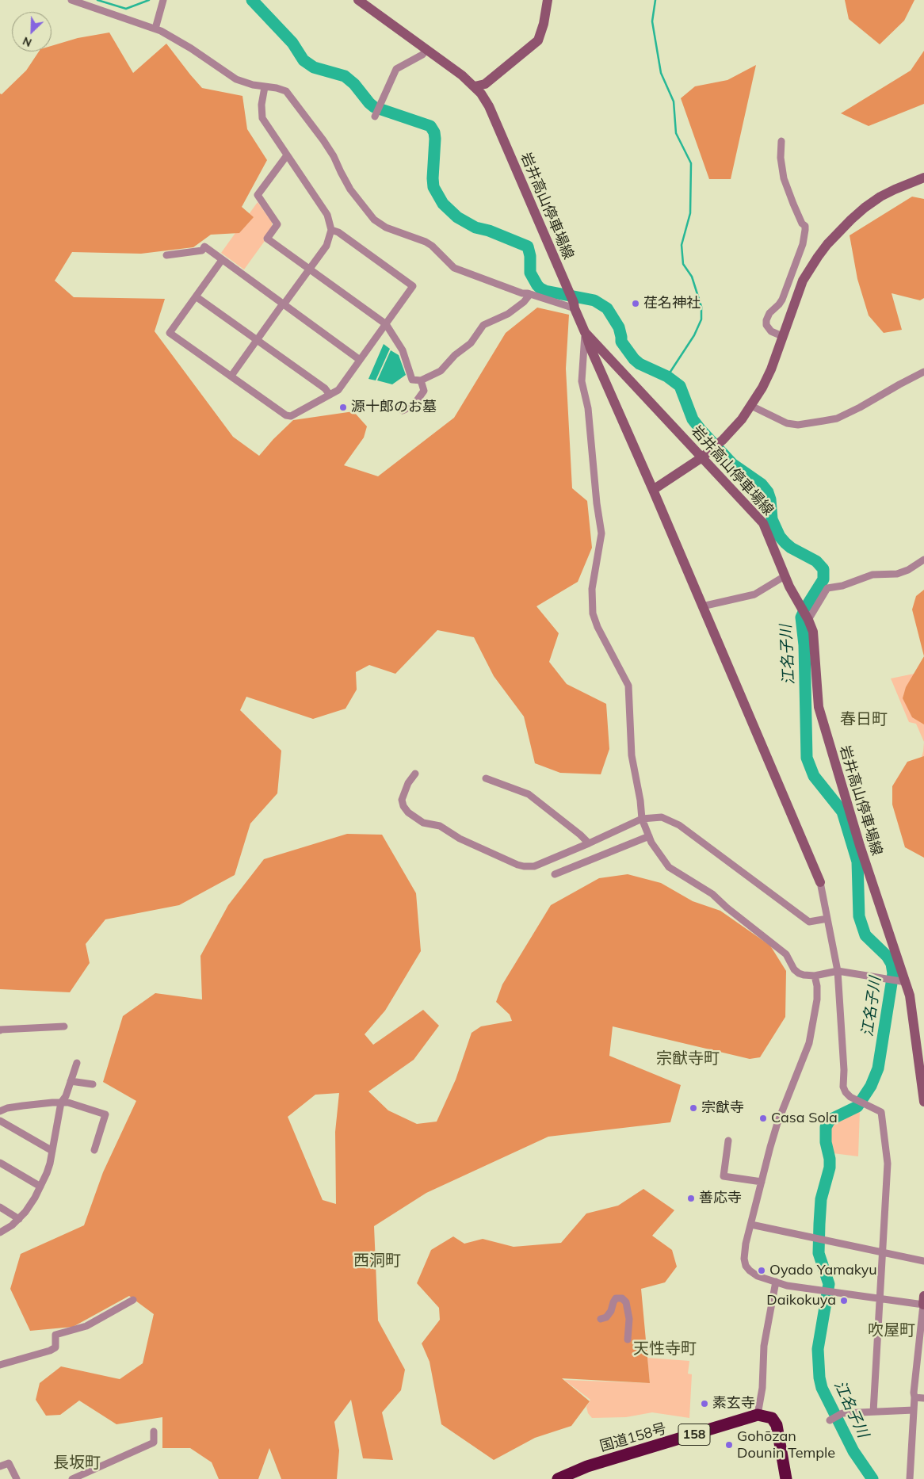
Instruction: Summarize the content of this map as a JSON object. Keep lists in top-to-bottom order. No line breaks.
{"streets":{"highway":["158","国道158号"],"main road":["岩井高山停車場線"]},"districts":["春日町","宗猷寺町","西洞町","吹屋町","天性寺町","長坂町"],"water":["江名子川"],"places":["荏名神社","源十郎のお墓","宗猷寺","Casa Sola","善応寺","Oyado Yamakyu","Daikokuya","素玄寺","Gohōzan Dounin Temple"],"north":"bottom left"}
